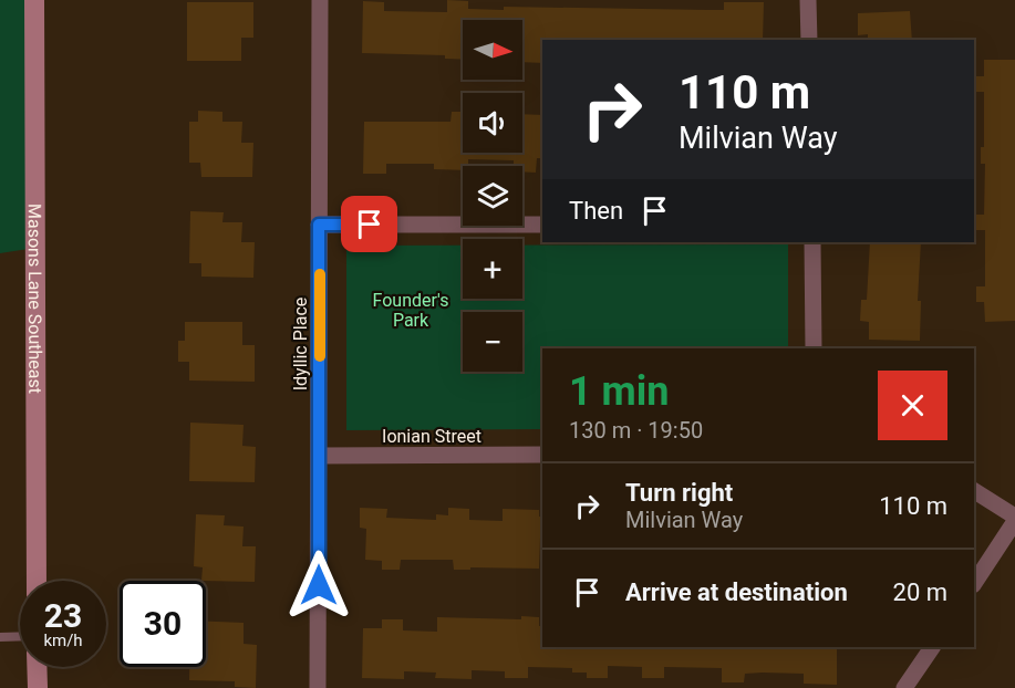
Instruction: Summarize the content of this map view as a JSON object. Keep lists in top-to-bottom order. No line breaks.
{"streets":{"street":["Masons Lane Southeast","Idyllic Place","Ionian Street"]},"crossings":[["Idyllic Place","Ionian Street"]],"parks":["Founder's Park"],"north":"right","page":{"map_buttons":["+","−"],"turn":["110 m","Milvian Way"],"then":"Then","heading":["1 min","130 m · 19:50"],"list":[{"name":"Turn right","note":"Milvian Way","value":"110 m"},{"name":"Arrive at destination","value":"20 m"}],"speed":"23 km/h","limit":"30"}}
